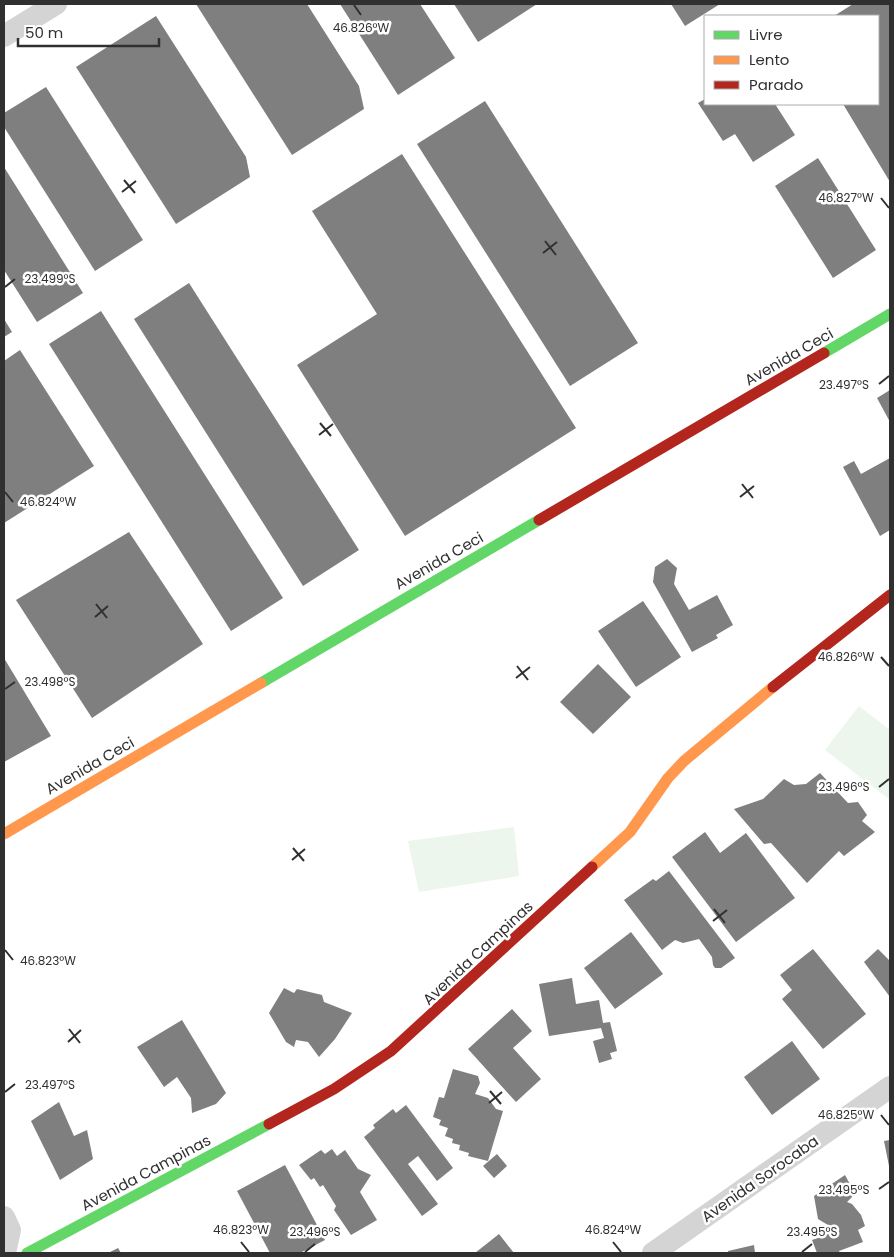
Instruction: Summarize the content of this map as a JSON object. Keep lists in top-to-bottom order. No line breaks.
{"streets":{"street":["Avenida Ceci","Avenida Campinas","Avenida Sorocaba"]},"legend":["Livre","Lento","Parado"],"scale_bar":"50 m","coordinates":["46.826°W","46.827°W","23.499°S","23.497°S","46.824°W","23.498°S","23.496°S","46.823°W","46.825°W","23.495°S"]}
